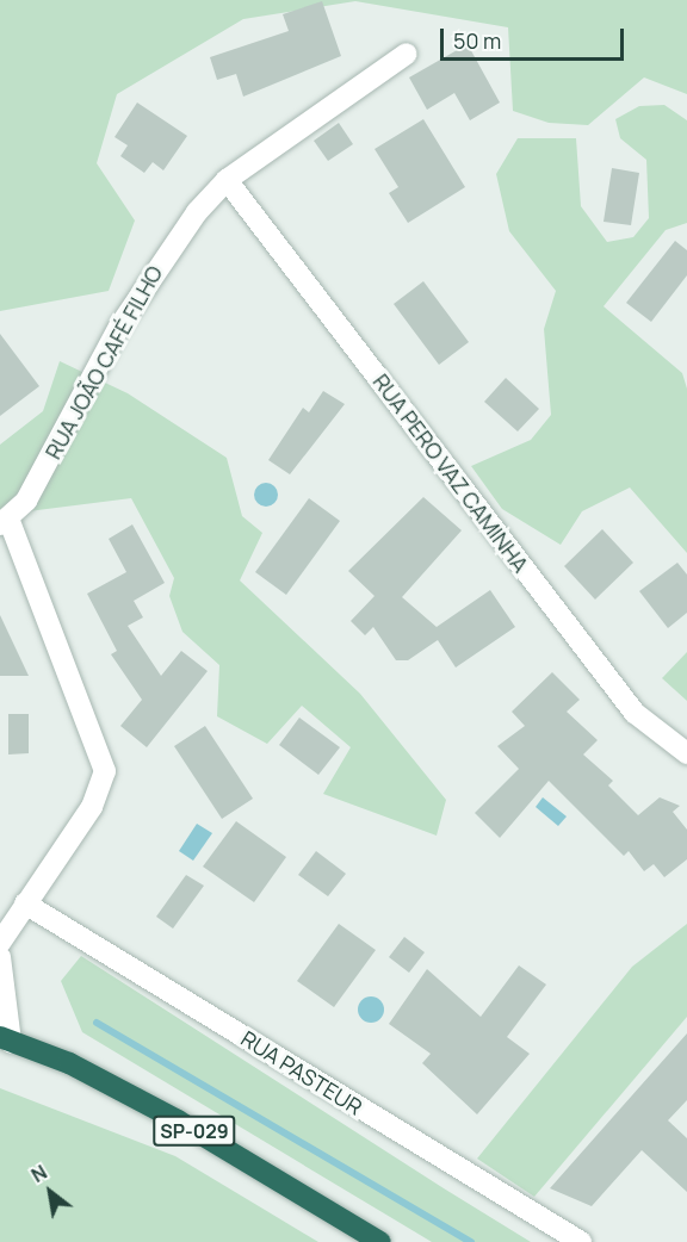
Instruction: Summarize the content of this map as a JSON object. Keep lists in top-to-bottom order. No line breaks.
{"streets":{"highway":["SP-029"],"street":["RUA JOÃO CAFÉ FILHO","RUA PERO VAZ CAMINHA","RUA PASTEUR"]},"crossings":[["RUA JOÃO CAFÉ FILHO","RUA PERO VAZ CAMINHA"]],"scale_bar":"50 m","north":"top left"}
